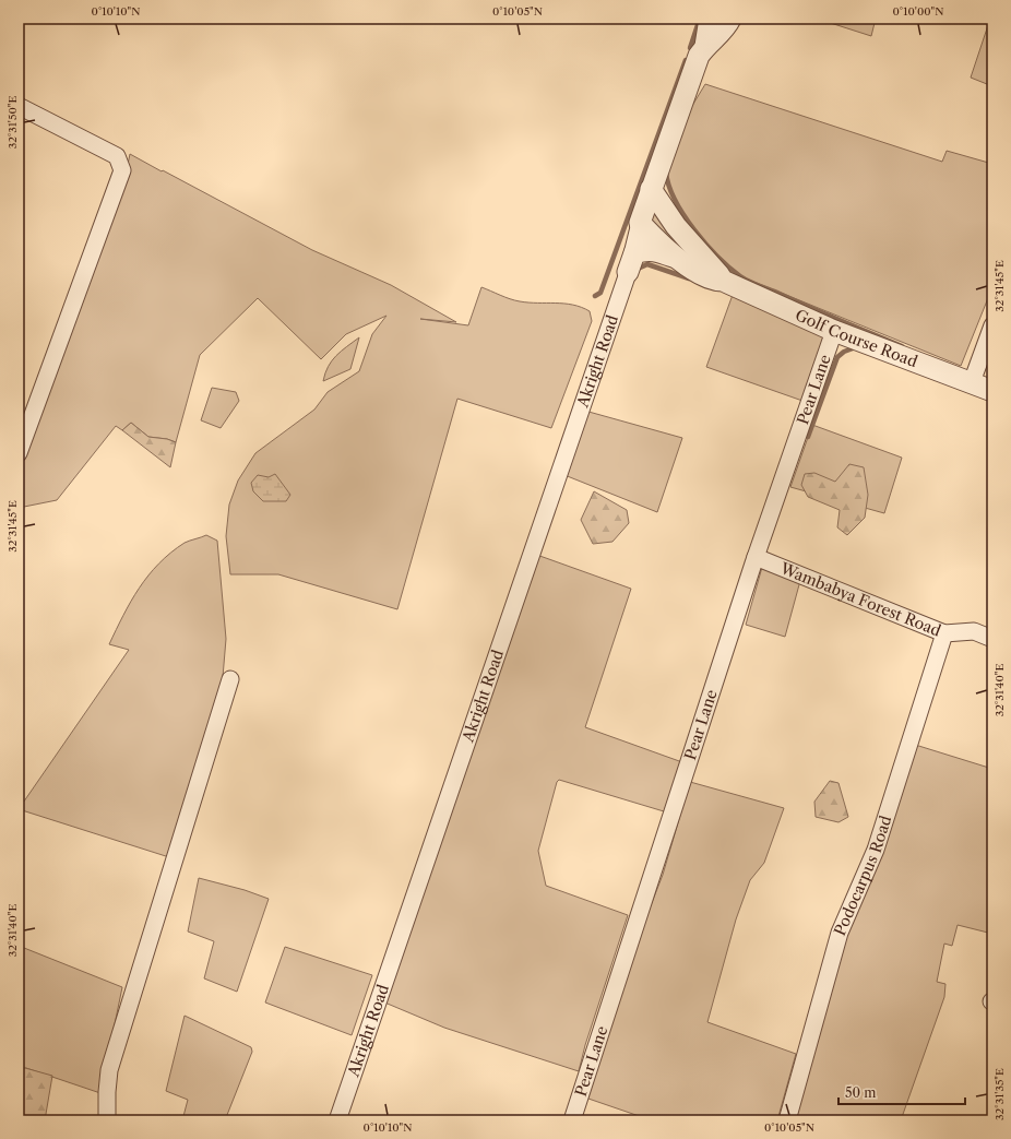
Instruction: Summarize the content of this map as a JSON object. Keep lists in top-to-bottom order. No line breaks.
{"streets":{"street":["Golf Course Road","Akright Road","Pear Lane","Wambabya Forest Road","Podocarpus Road"]},"crossings":[["Golf Course Road","Akright Road"],["Golf Course Road","Pear Lane"],["Pear Lane","Wambabya Forest Road"],["Wambabya Forest Road","Podocarpus Road"]],"scale_bar":"50 m","coordinates":["0°10'10\"N","0°10'05\"N","0°10'00\"N","32°31'50\"E","32°31'45\"E","32°31'40\"E","32°31'35\"E"]}
